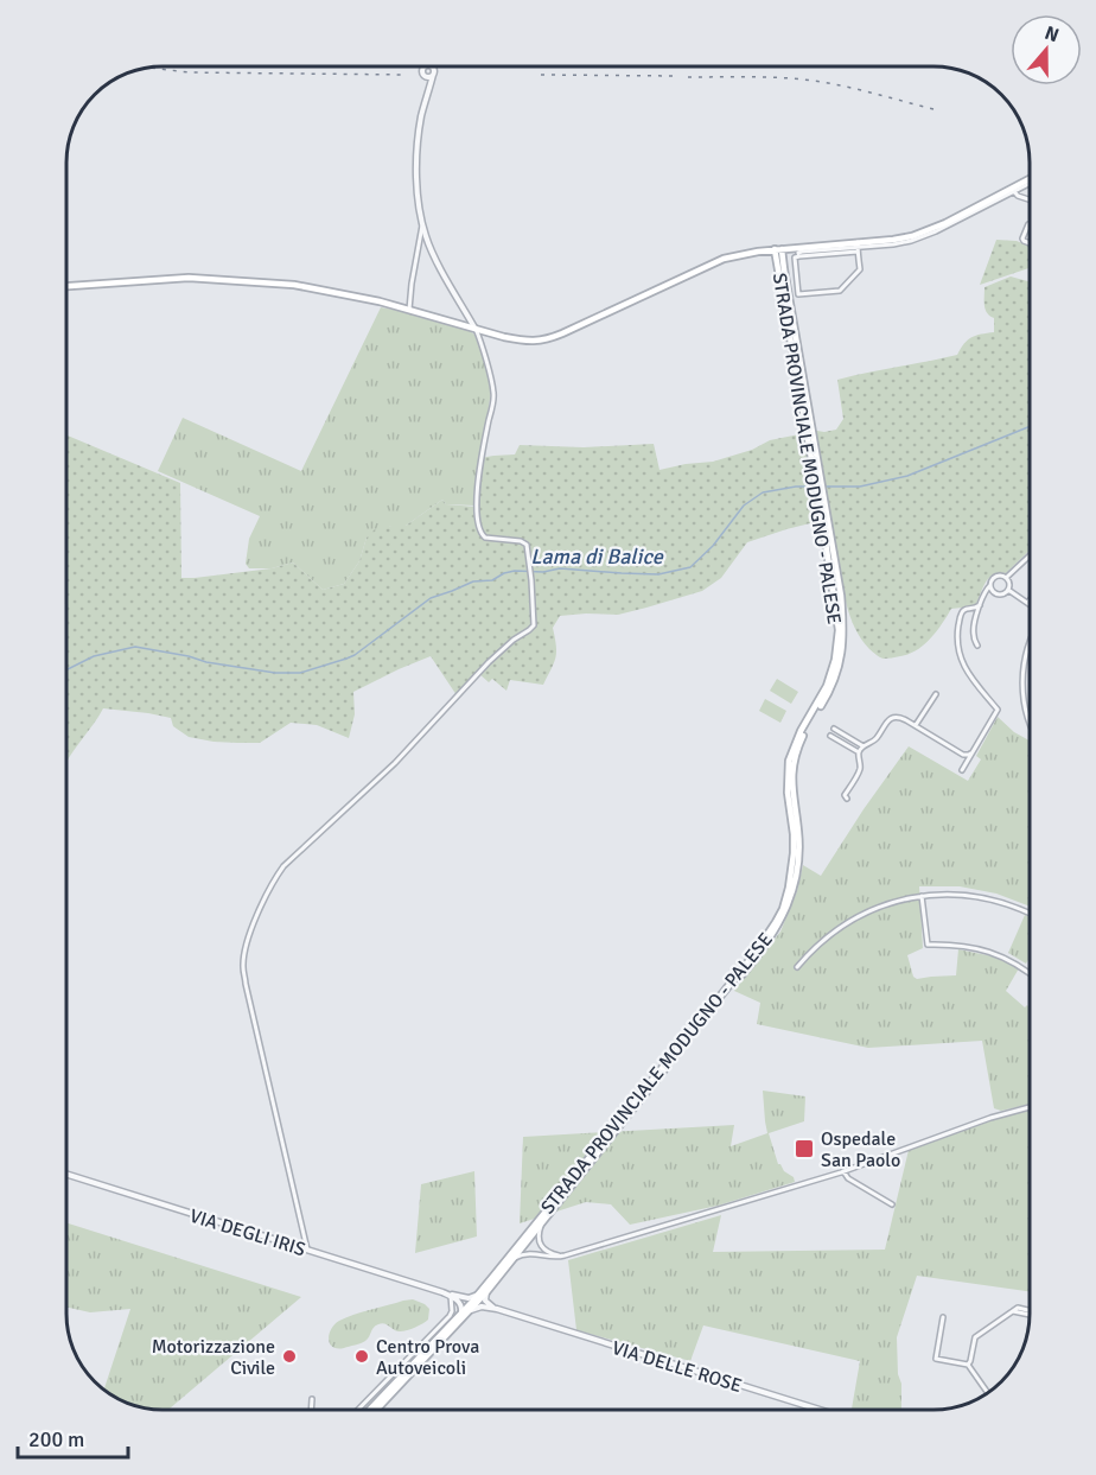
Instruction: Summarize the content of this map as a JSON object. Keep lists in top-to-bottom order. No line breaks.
{"streets":{"main road":["STRADA PROVINCIALE MODUGNO - PALESE"],"street":["VIA DEGLI IRIS","VIA DELLE ROSE"]},"crossings":[["STRADA PROVINCIALE MODUGNO - PALESE","VIA DELLE ROSE"]],"water":["Lama di Balice"],"places":{"transit":["Ospedale San Paolo"],"other":["Motorizzazione Civile","Centro Prova Autoveicoli"]},"scale_bar":"200 m","north":"top"}
